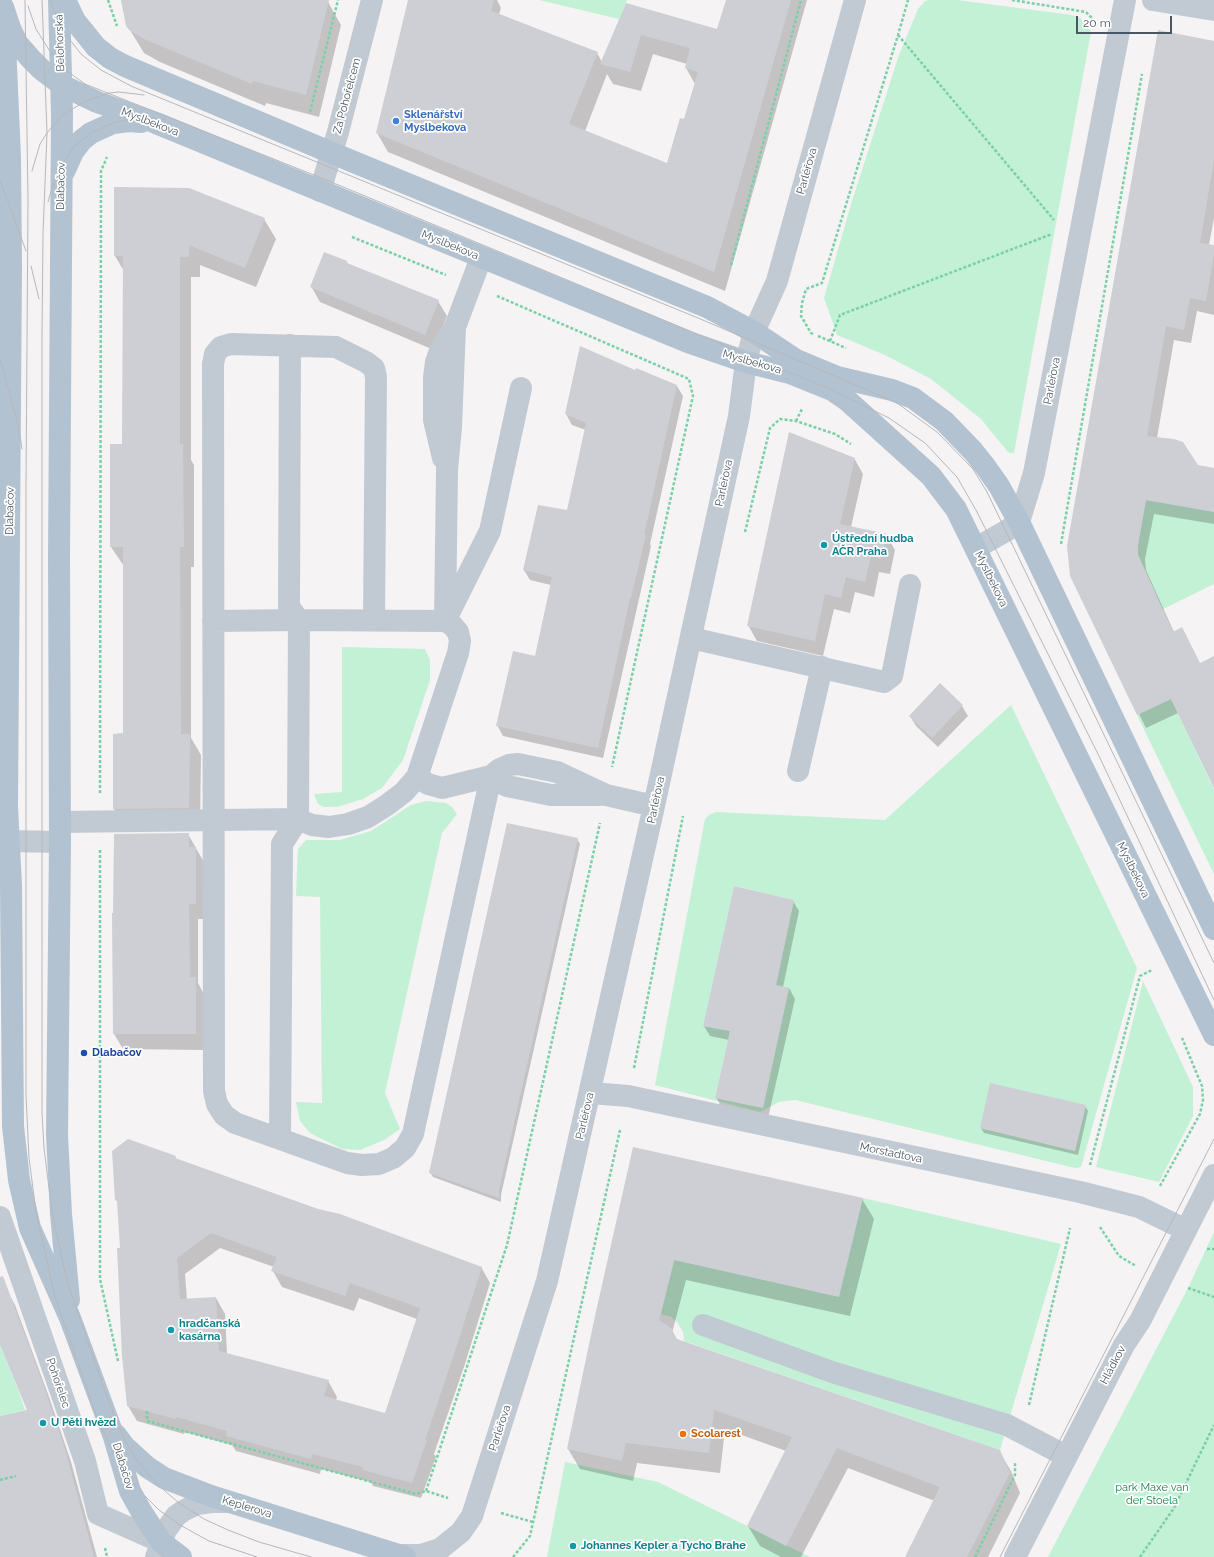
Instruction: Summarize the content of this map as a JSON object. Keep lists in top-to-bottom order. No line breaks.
{"streets":{"main road":["Bělohorská","Myslbekova","Dlabačov","Keplerova"],"street":["Za Pohořelcem","Parléřova","Morstadtova","Hládkov","Pohořelec"]},"crossings":[["Bělohorská","Myslbekova"],["Bělohorská","Dlabačov"],["Za Pohořelcem","Myslbekova"],["Myslbekova","Parléřova"],["Myslbekova","Dlabačov"],["Parléřova","Morstadtova"],["Parléřova","Keplerova"],["Dlabačov","Pohořelec"],["Dlabačov","Keplerova"],["Morstadtova","Hládkov"]],"parks":["park Maxe van der Stoela"],"places":["Sklenářství Myslbekova","Ústřední hudba AČR Praha","Dlabačov","hradčanská kasárna","U Pěti hvězd","Scolarest","Johannes Kepler a Tycho Brahe"],"scale_bar":"20 m"}
